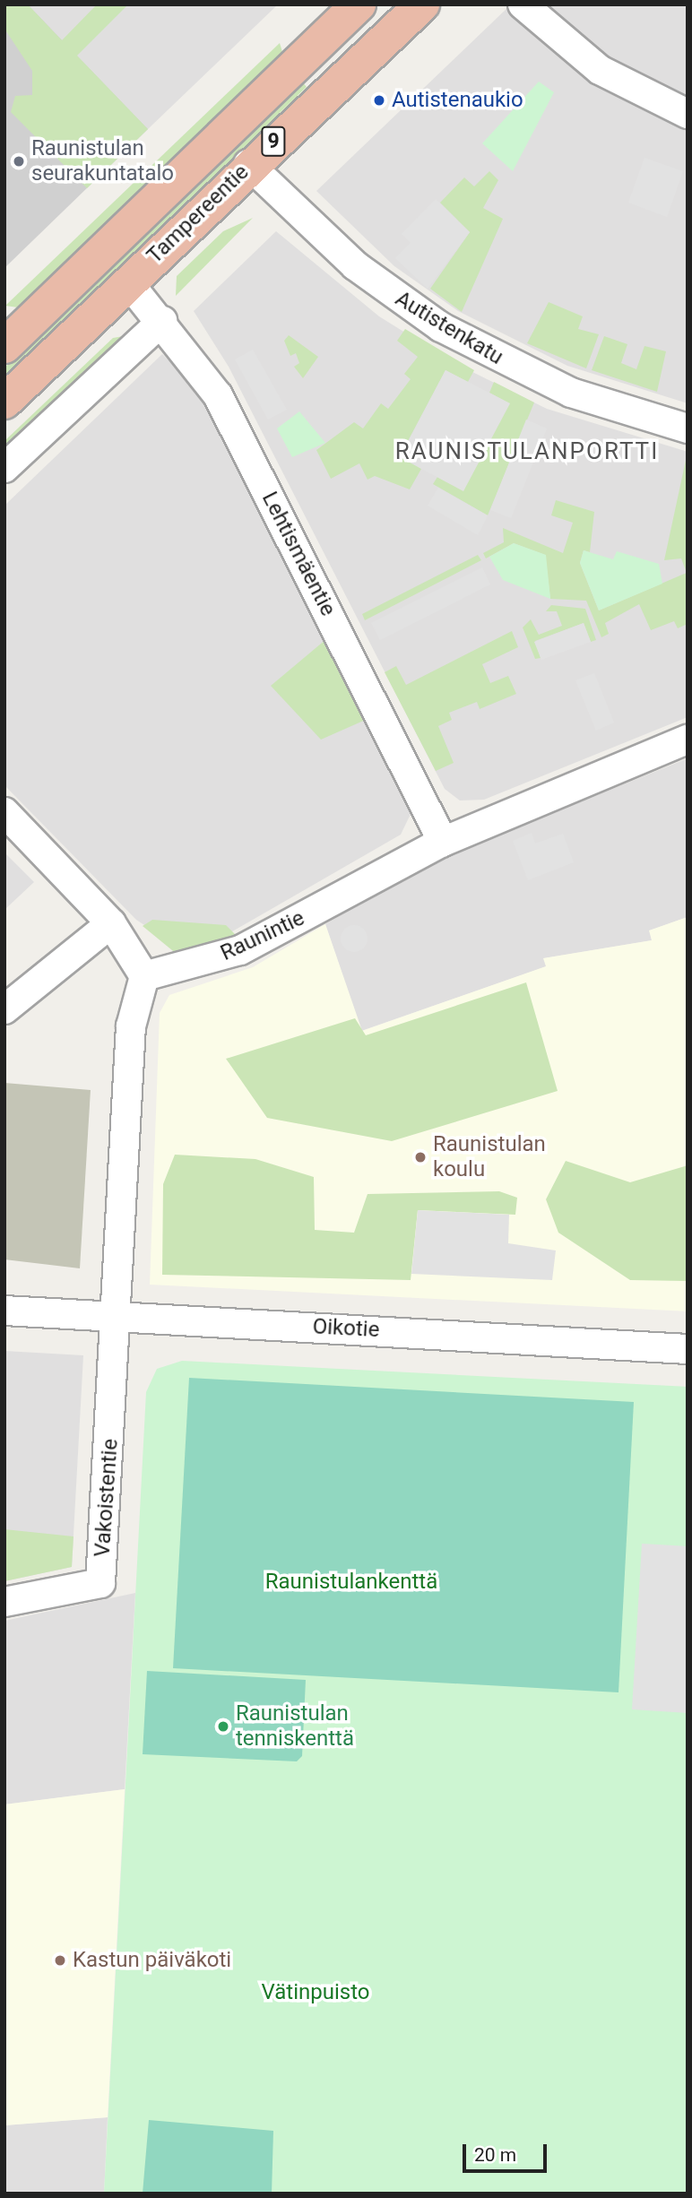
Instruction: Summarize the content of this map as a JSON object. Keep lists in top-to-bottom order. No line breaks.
{"streets":{"highway":["9","Tampereentie"],"street":["Autistenkatu","Lehtismäentie","Raunintie","Oikotie","Vakoistentie"]},"crossings":[["Tampereentie","Autistenkatu"],["Tampereentie","Lehtismäentie"],["Lehtismäentie","Raunintie"],["Oikotie","Vakoistentie"]],"districts":["RAUNISTULANPORTTI"],"parks":["Raunistulankenttä","Vätinpuisto"],"places":["Autistenaukio","Raunistulan seurakuntatalo","Raunistulan koulu","Raunistulan tenniskenttä","Kastun päiväkoti"],"scale_bar":"20 m"}
